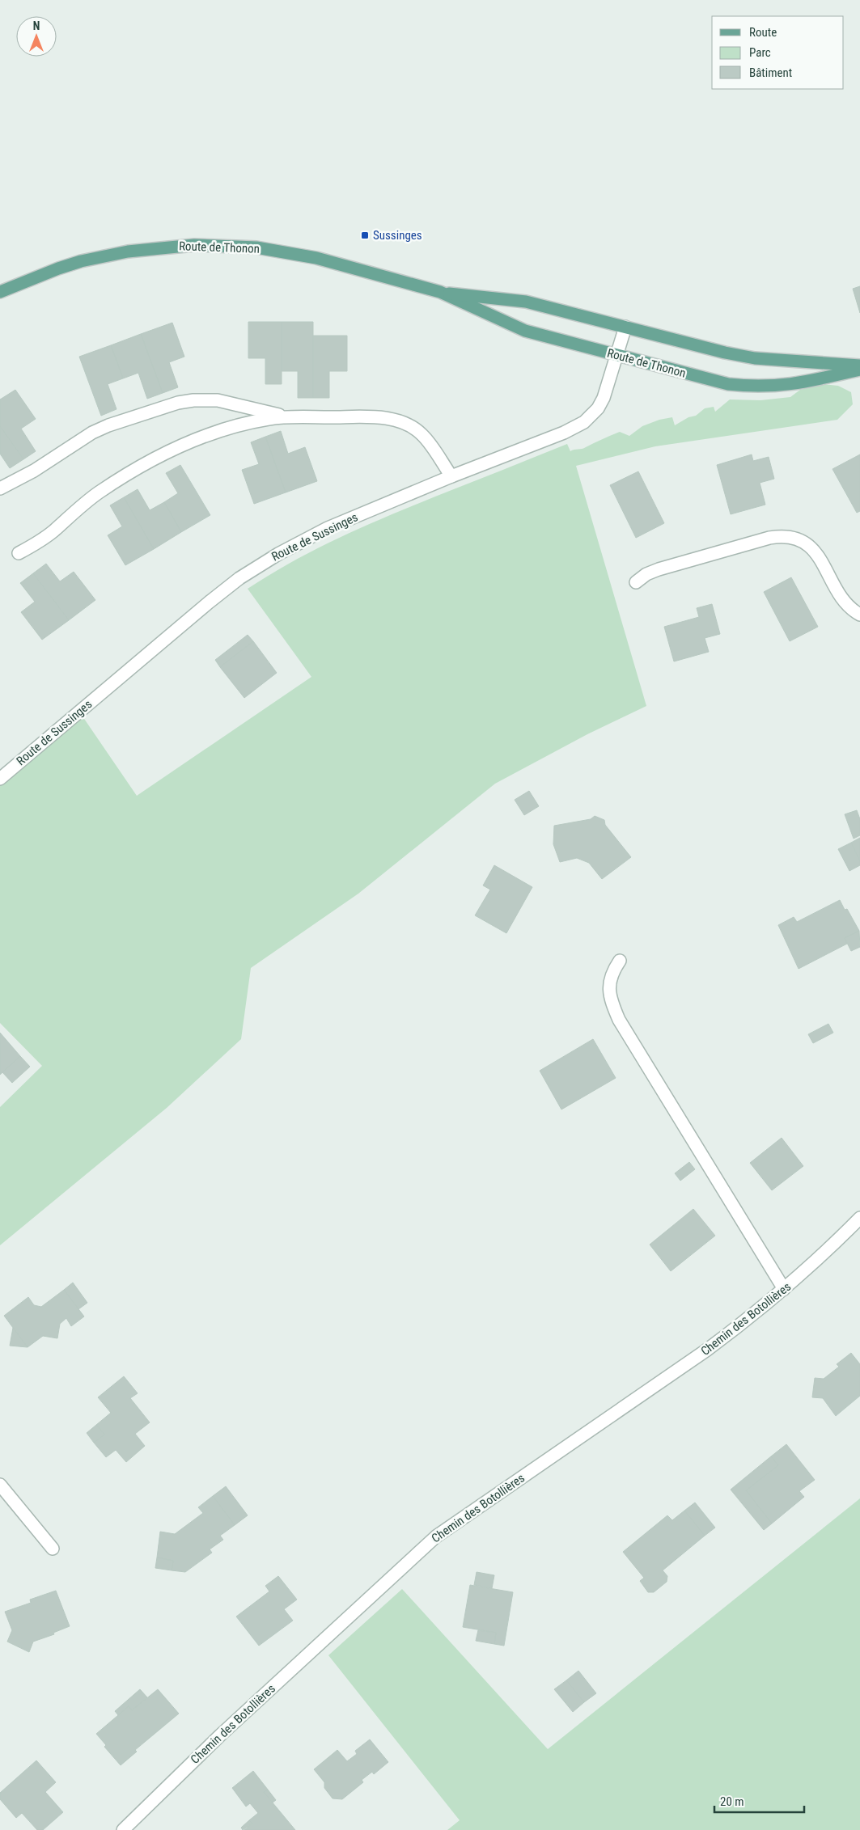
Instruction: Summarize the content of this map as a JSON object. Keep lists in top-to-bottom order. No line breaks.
{"streets":{"main road":["Route de Thonon"],"street":["Route de Sussinges","Chemin des Botollières"]},"crossings":[["Route de Thonon","Route de Sussinges"]],"places":{"transit":["Sussinges"]},"legend":["Route","Parc","Bâtiment"],"scale_bar":"20 m","north":"top"}
